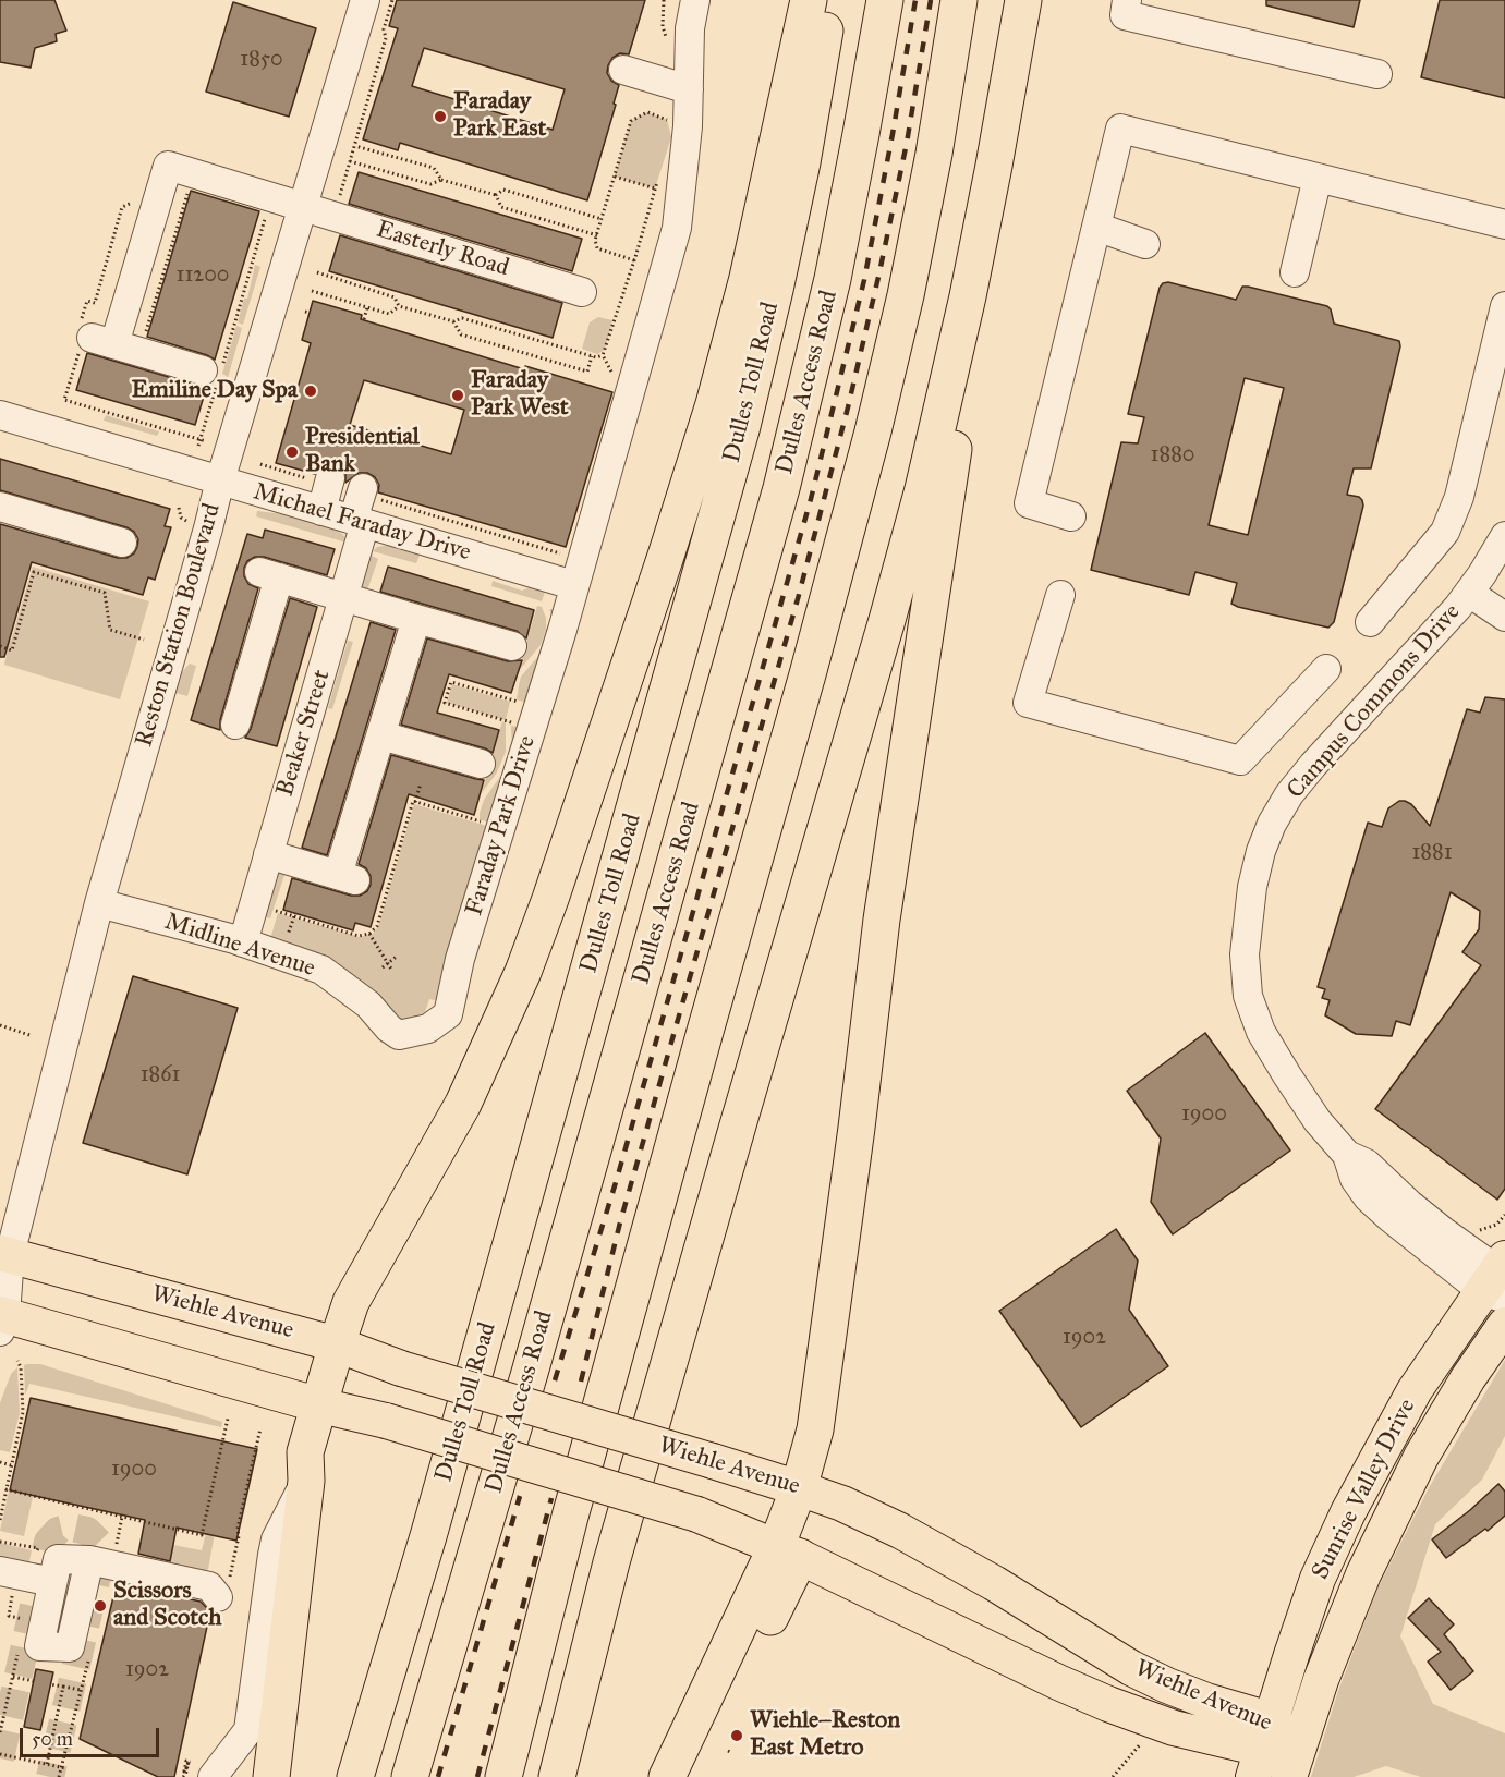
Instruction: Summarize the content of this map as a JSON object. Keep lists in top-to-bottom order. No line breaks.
{"streets":{"highway":["Dulles Toll Road","Dulles Access Road"],"main road":["Wiehle Avenue","Sunrise Valley Drive"],"street":["Easterly Road","Michael Faraday Drive","Reston Station Boulevard","Campus Commons Drive","Beaker Street","Faraday Park Drive","Midline Avenue"]},"crossings":[["Easterly Road","Reston Station Boulevard"],["Michael Faraday Drive","Reston Station Boulevard"],["Michael Faraday Drive","Beaker Street"],["Michael Faraday Drive","Faraday Park Drive"],["Reston Station Boulevard","Midline Avenue"],["Reston Station Boulevard","Wiehle Avenue"],["Campus Commons Drive","Sunrise Valley Drive"],["Beaker Street","Midline Avenue"],["Faraday Park Drive","Midline Avenue"],["Wiehle Avenue","Sunrise Valley Drive"]],"places":["Faraday Park East","Emiline Day Spa","Faraday Park West","Presidential Bank","Scissors and Scotch","Wiehle–Reston East Metro"],"house_numbers":["1850","11200","1880","1881","1861","1900","1902","1900","1902"],"scale_bar":"50 m"}
